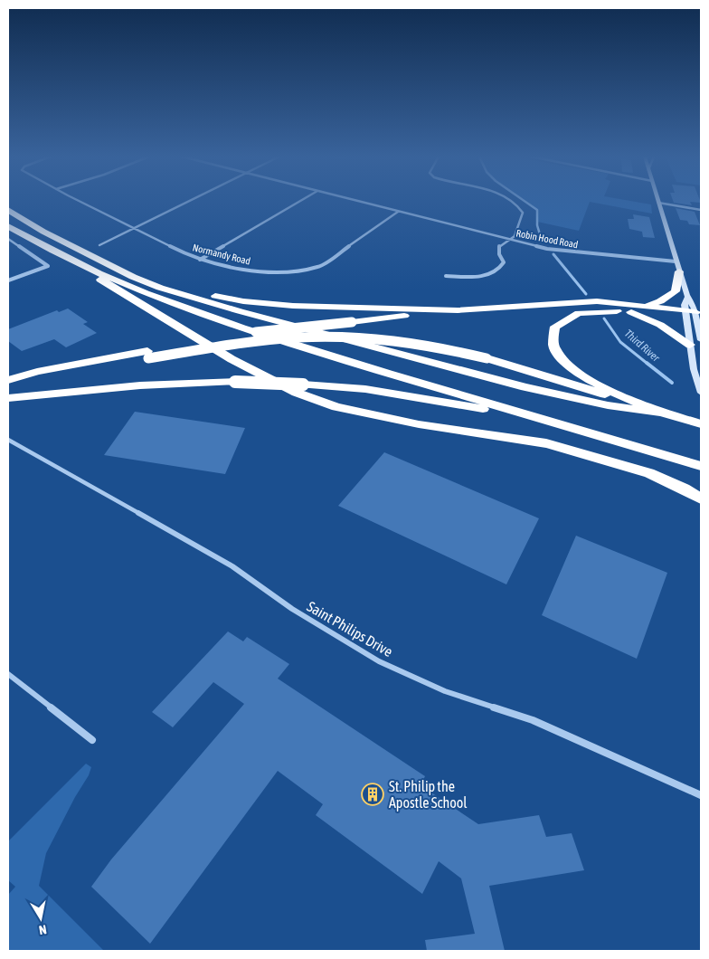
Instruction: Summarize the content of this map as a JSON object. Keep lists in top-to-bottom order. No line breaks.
{"streets":{"street":["Robin Hood Road","Normandy Road","Saint Philips Drive"]},"crossings":[["Robin Hood Road","Normandy Road"]],"water":["Third River"],"places":{"building":["St. Philip the Apostle School"]},"north":"bottom"}
